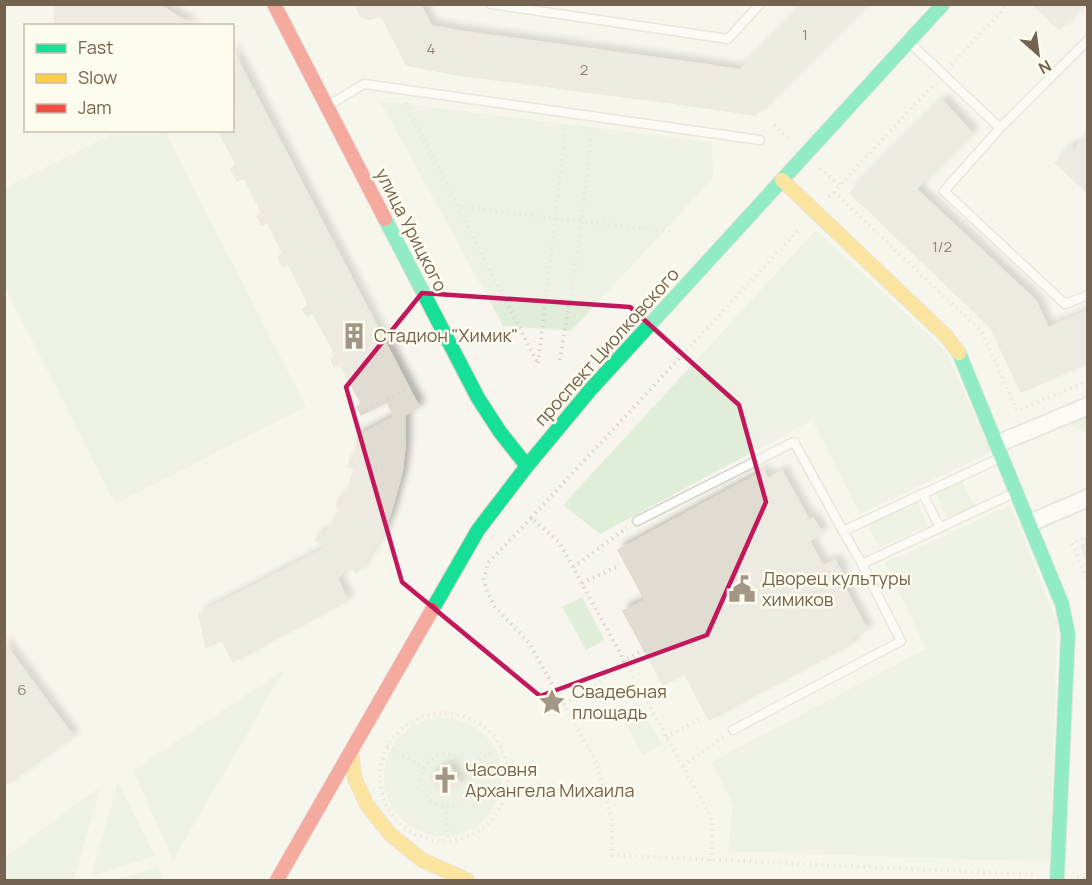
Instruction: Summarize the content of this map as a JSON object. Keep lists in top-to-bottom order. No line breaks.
{"streets":{"street":["улица Урицкого","проспект Циолковского"]},"crossings":[["улица Урицкого","проспект Циолковского"]],"places":{"building":["Стадион \"Химик\""],"public building":["Дворец культуры химиков"],"place":["Свадебная площадь"],"church":["Часовня Архангела Михаила"]},"house_numbers":["1","4","2","1/2","6"],"legend":["Fast","Slow","Jam"],"north":"bottom right"}
